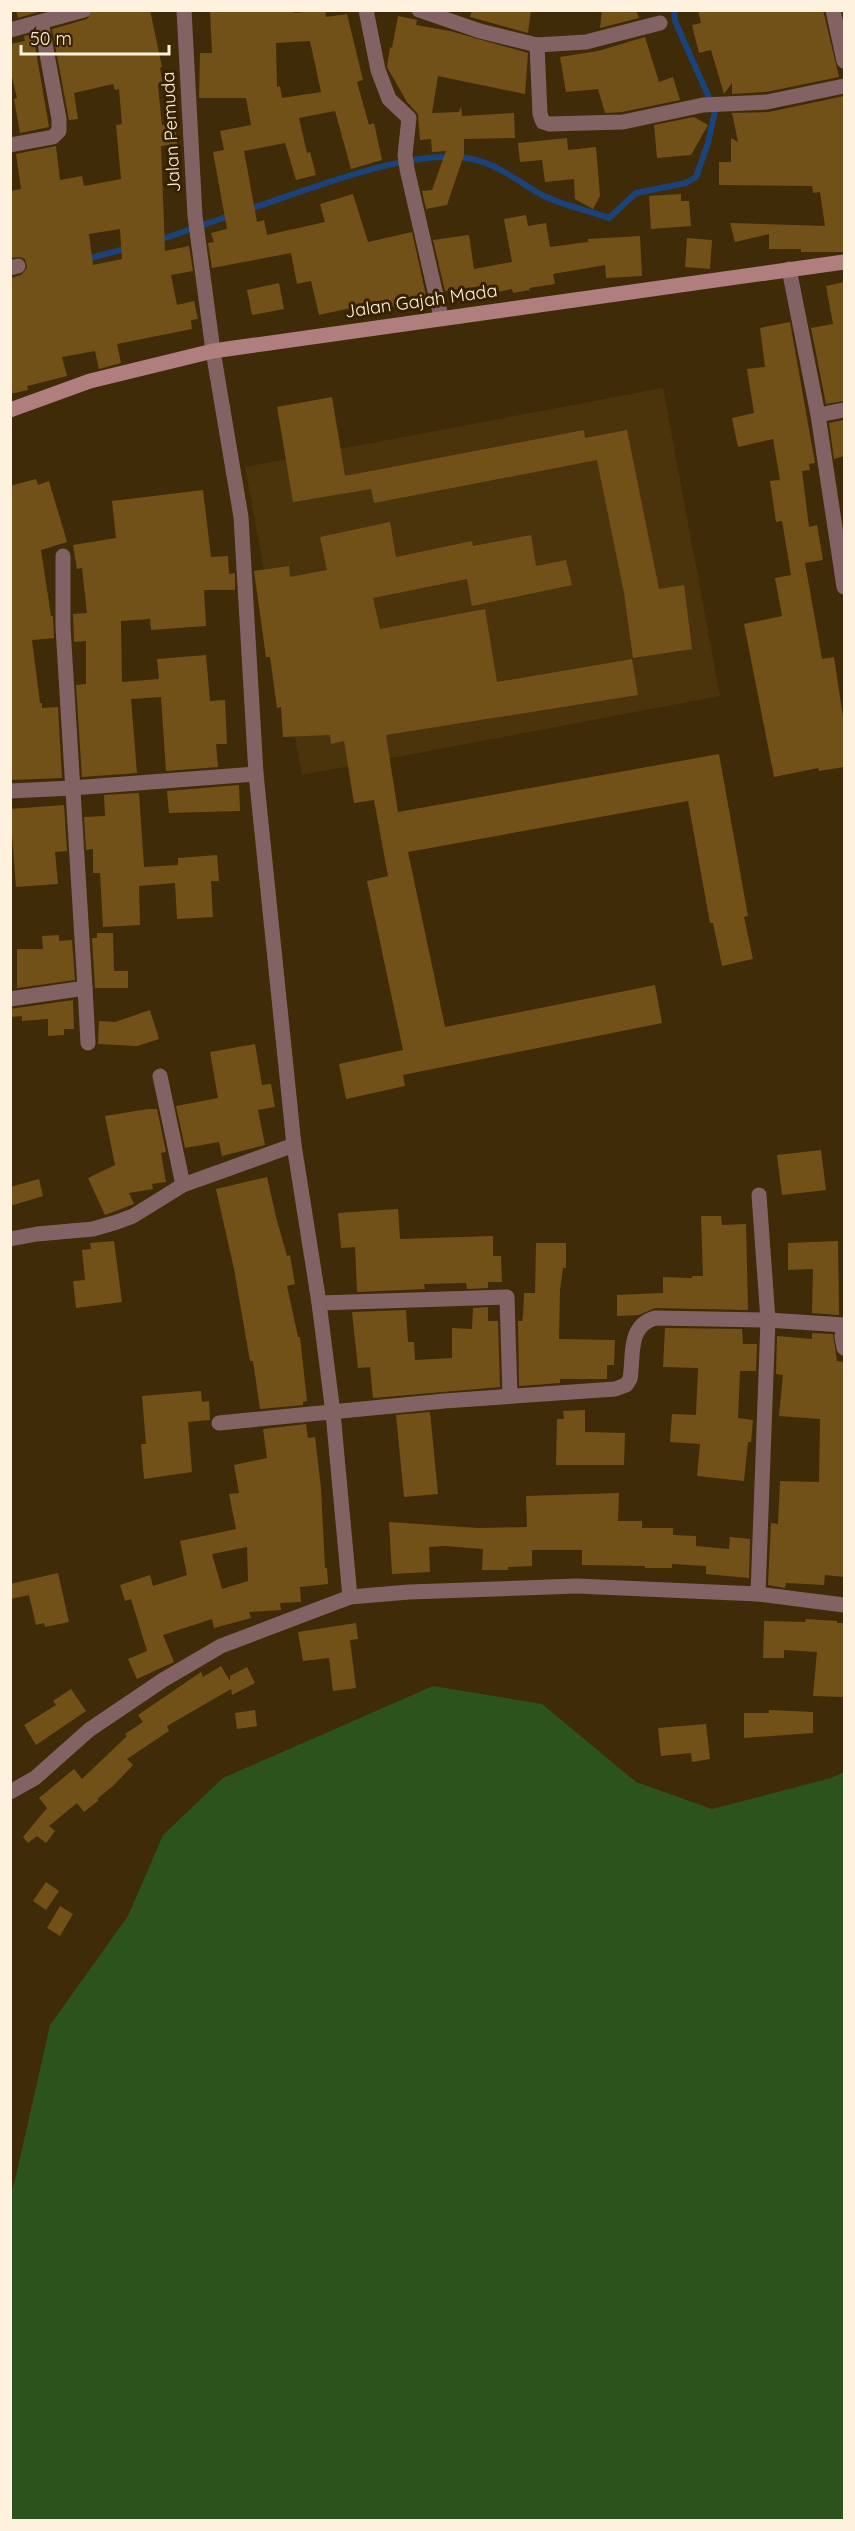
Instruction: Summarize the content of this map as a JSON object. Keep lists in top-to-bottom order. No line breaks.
{"streets":{"main road":["Jalan Gajah Mada"],"street":["Jalan Pemuda"]},"crossings":[["Jalan Pemuda","Jalan Gajah Mada"]],"scale_bar":"50 m"}
